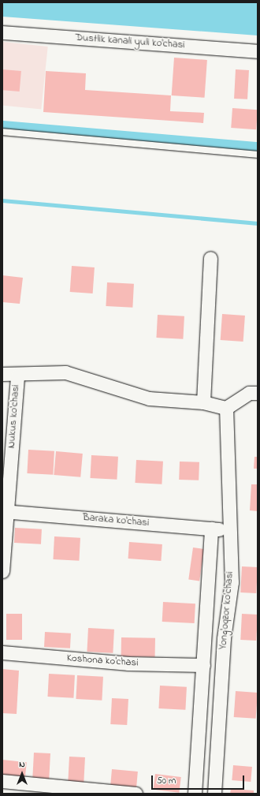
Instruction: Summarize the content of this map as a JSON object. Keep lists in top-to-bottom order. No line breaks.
{"streets":{"street":["Dustlik kanali yuli ko'chasi","Nukus ko'chasi","Baraka ko'chasi","Yong'oqzor ko'chasi","Koshona ko'chasi"]},"crossings":[["Nukus ko'chasi","Baraka ko'chasi"],["Baraka ko'chasi","Yong'oqzor ko'chasi"]],"scale_bar":"50 m","north":"top"}
